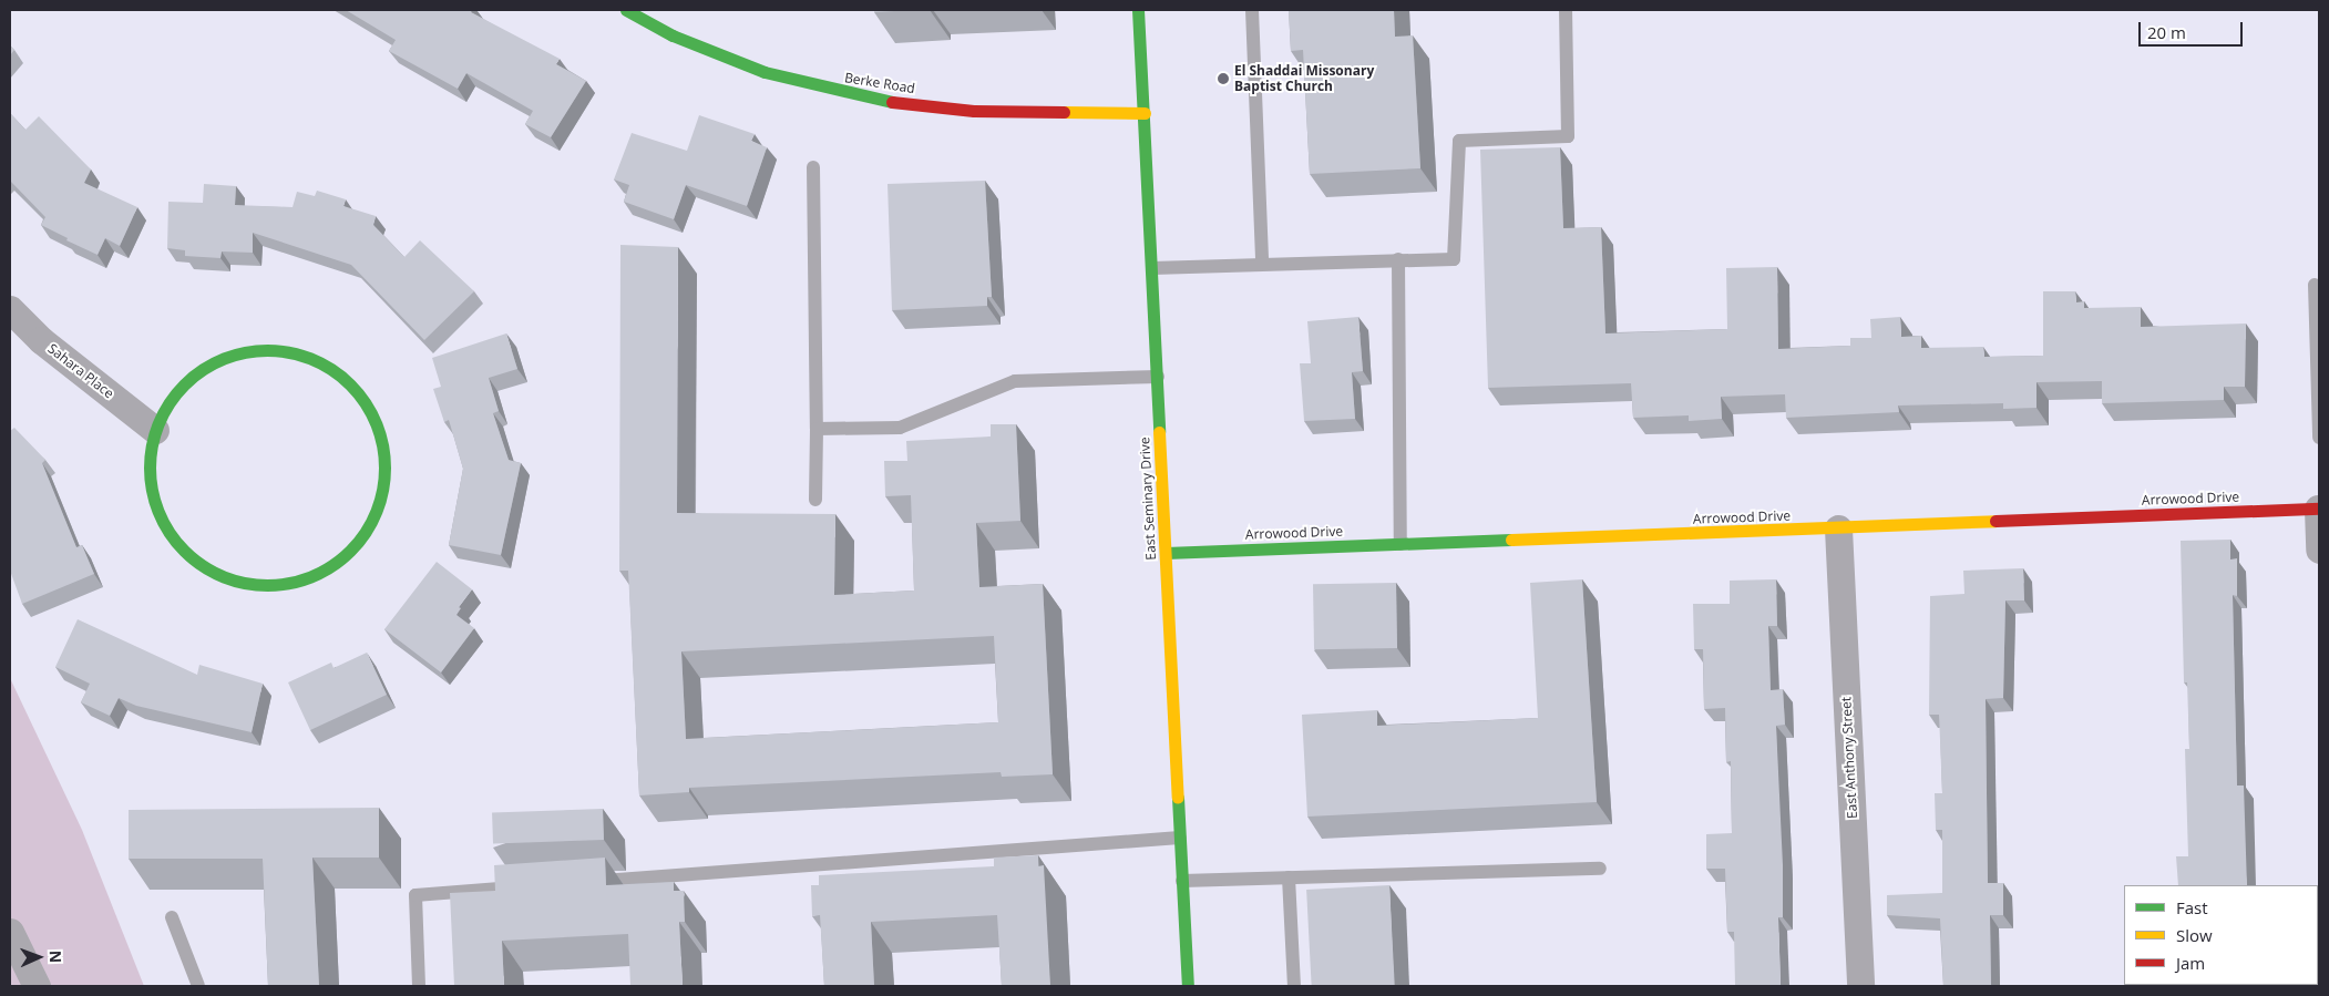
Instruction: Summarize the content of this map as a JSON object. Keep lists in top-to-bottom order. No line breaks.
{"streets":{"street":["Berke Road","Sahara Place","East Seminary Drive","Arrowood Drive","East Anthony Street"]},"crossings":[["Berke Road","East Seminary Drive"],["East Seminary Drive","Arrowood Drive"],["Arrowood Drive","East Anthony Street"]],"places":["El Shaddai Missonary Baptist Church"],"legend":["Fast","Slow","Jam"],"scale_bar":"20 m","north":"right"}
